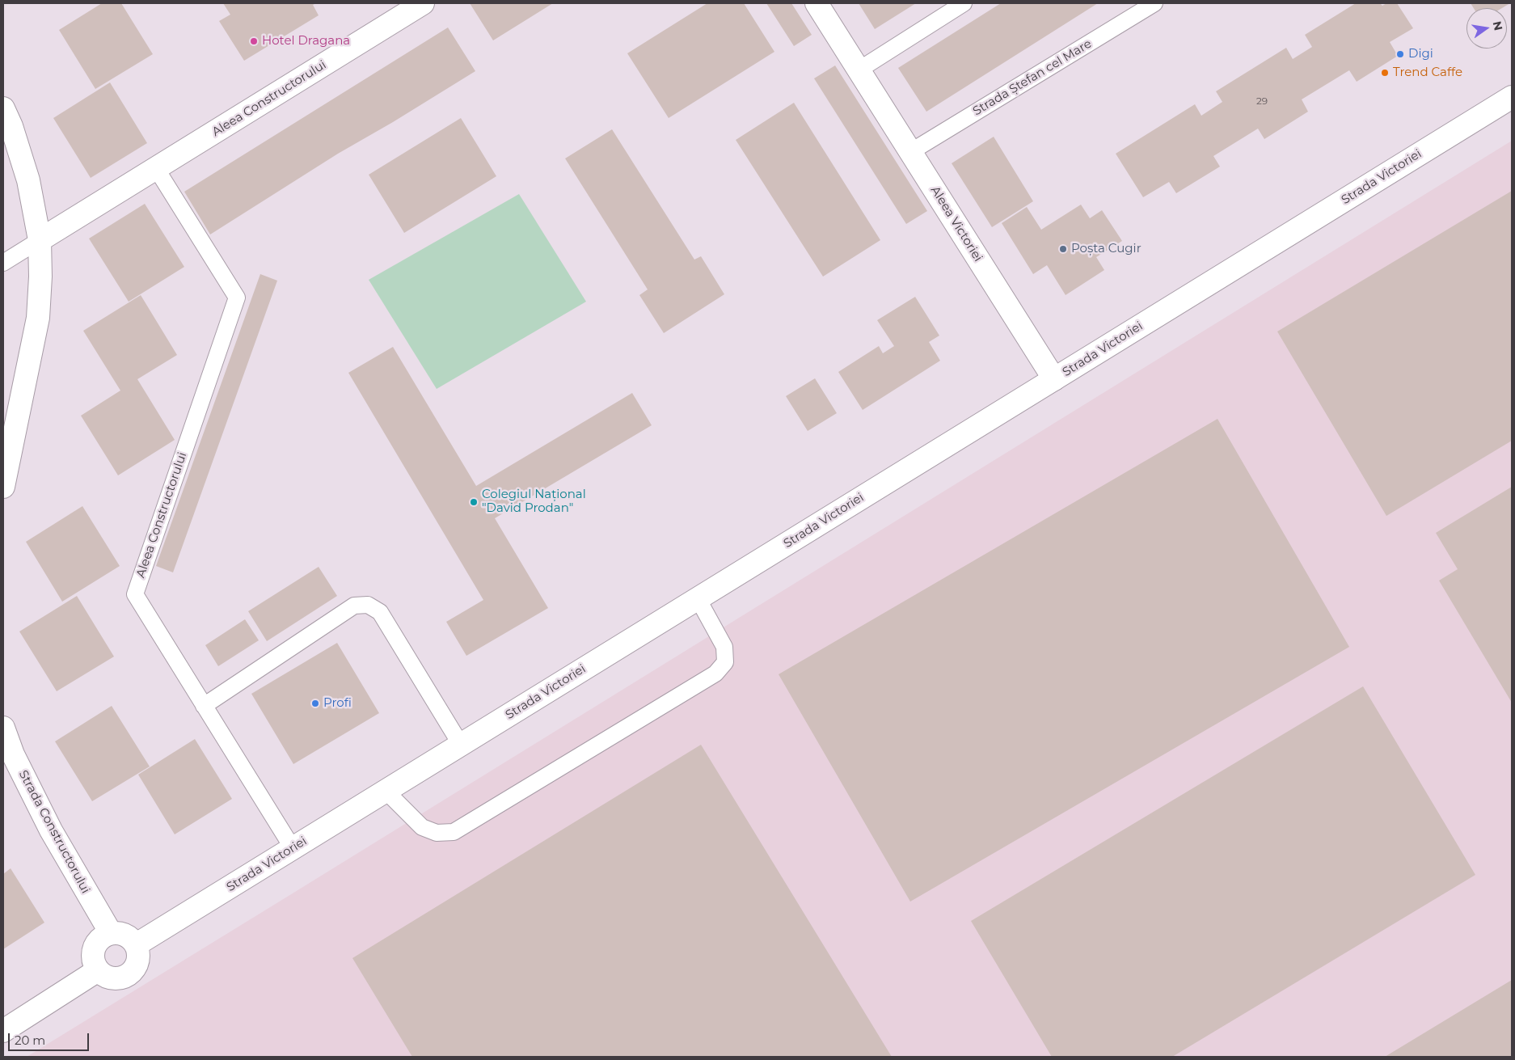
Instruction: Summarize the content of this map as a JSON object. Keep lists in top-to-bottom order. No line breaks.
{"streets":{"main road":["Aleea Constructorului","Strada Victoriei","Aleea Victoriei","Strada Constructorului"],"lane":["Strada Ștefan cel Mare"]},"crossings":[["Strada Ștefan cel Mare","Aleea Victoriei"],["Aleea Constructorului","Strada Victoriei"],["Strada Victoriei","Aleea Victoriei"],["Strada Victoriei","Strada Constructorului"]],"places":["Hotel Dragana","Digi","Trend Caffe","Poșta Cugir","Colegiul Național \"David Prodan\"","Profi"],"house_numbers":["29"],"scale_bar":"20 m","north":"right"}
